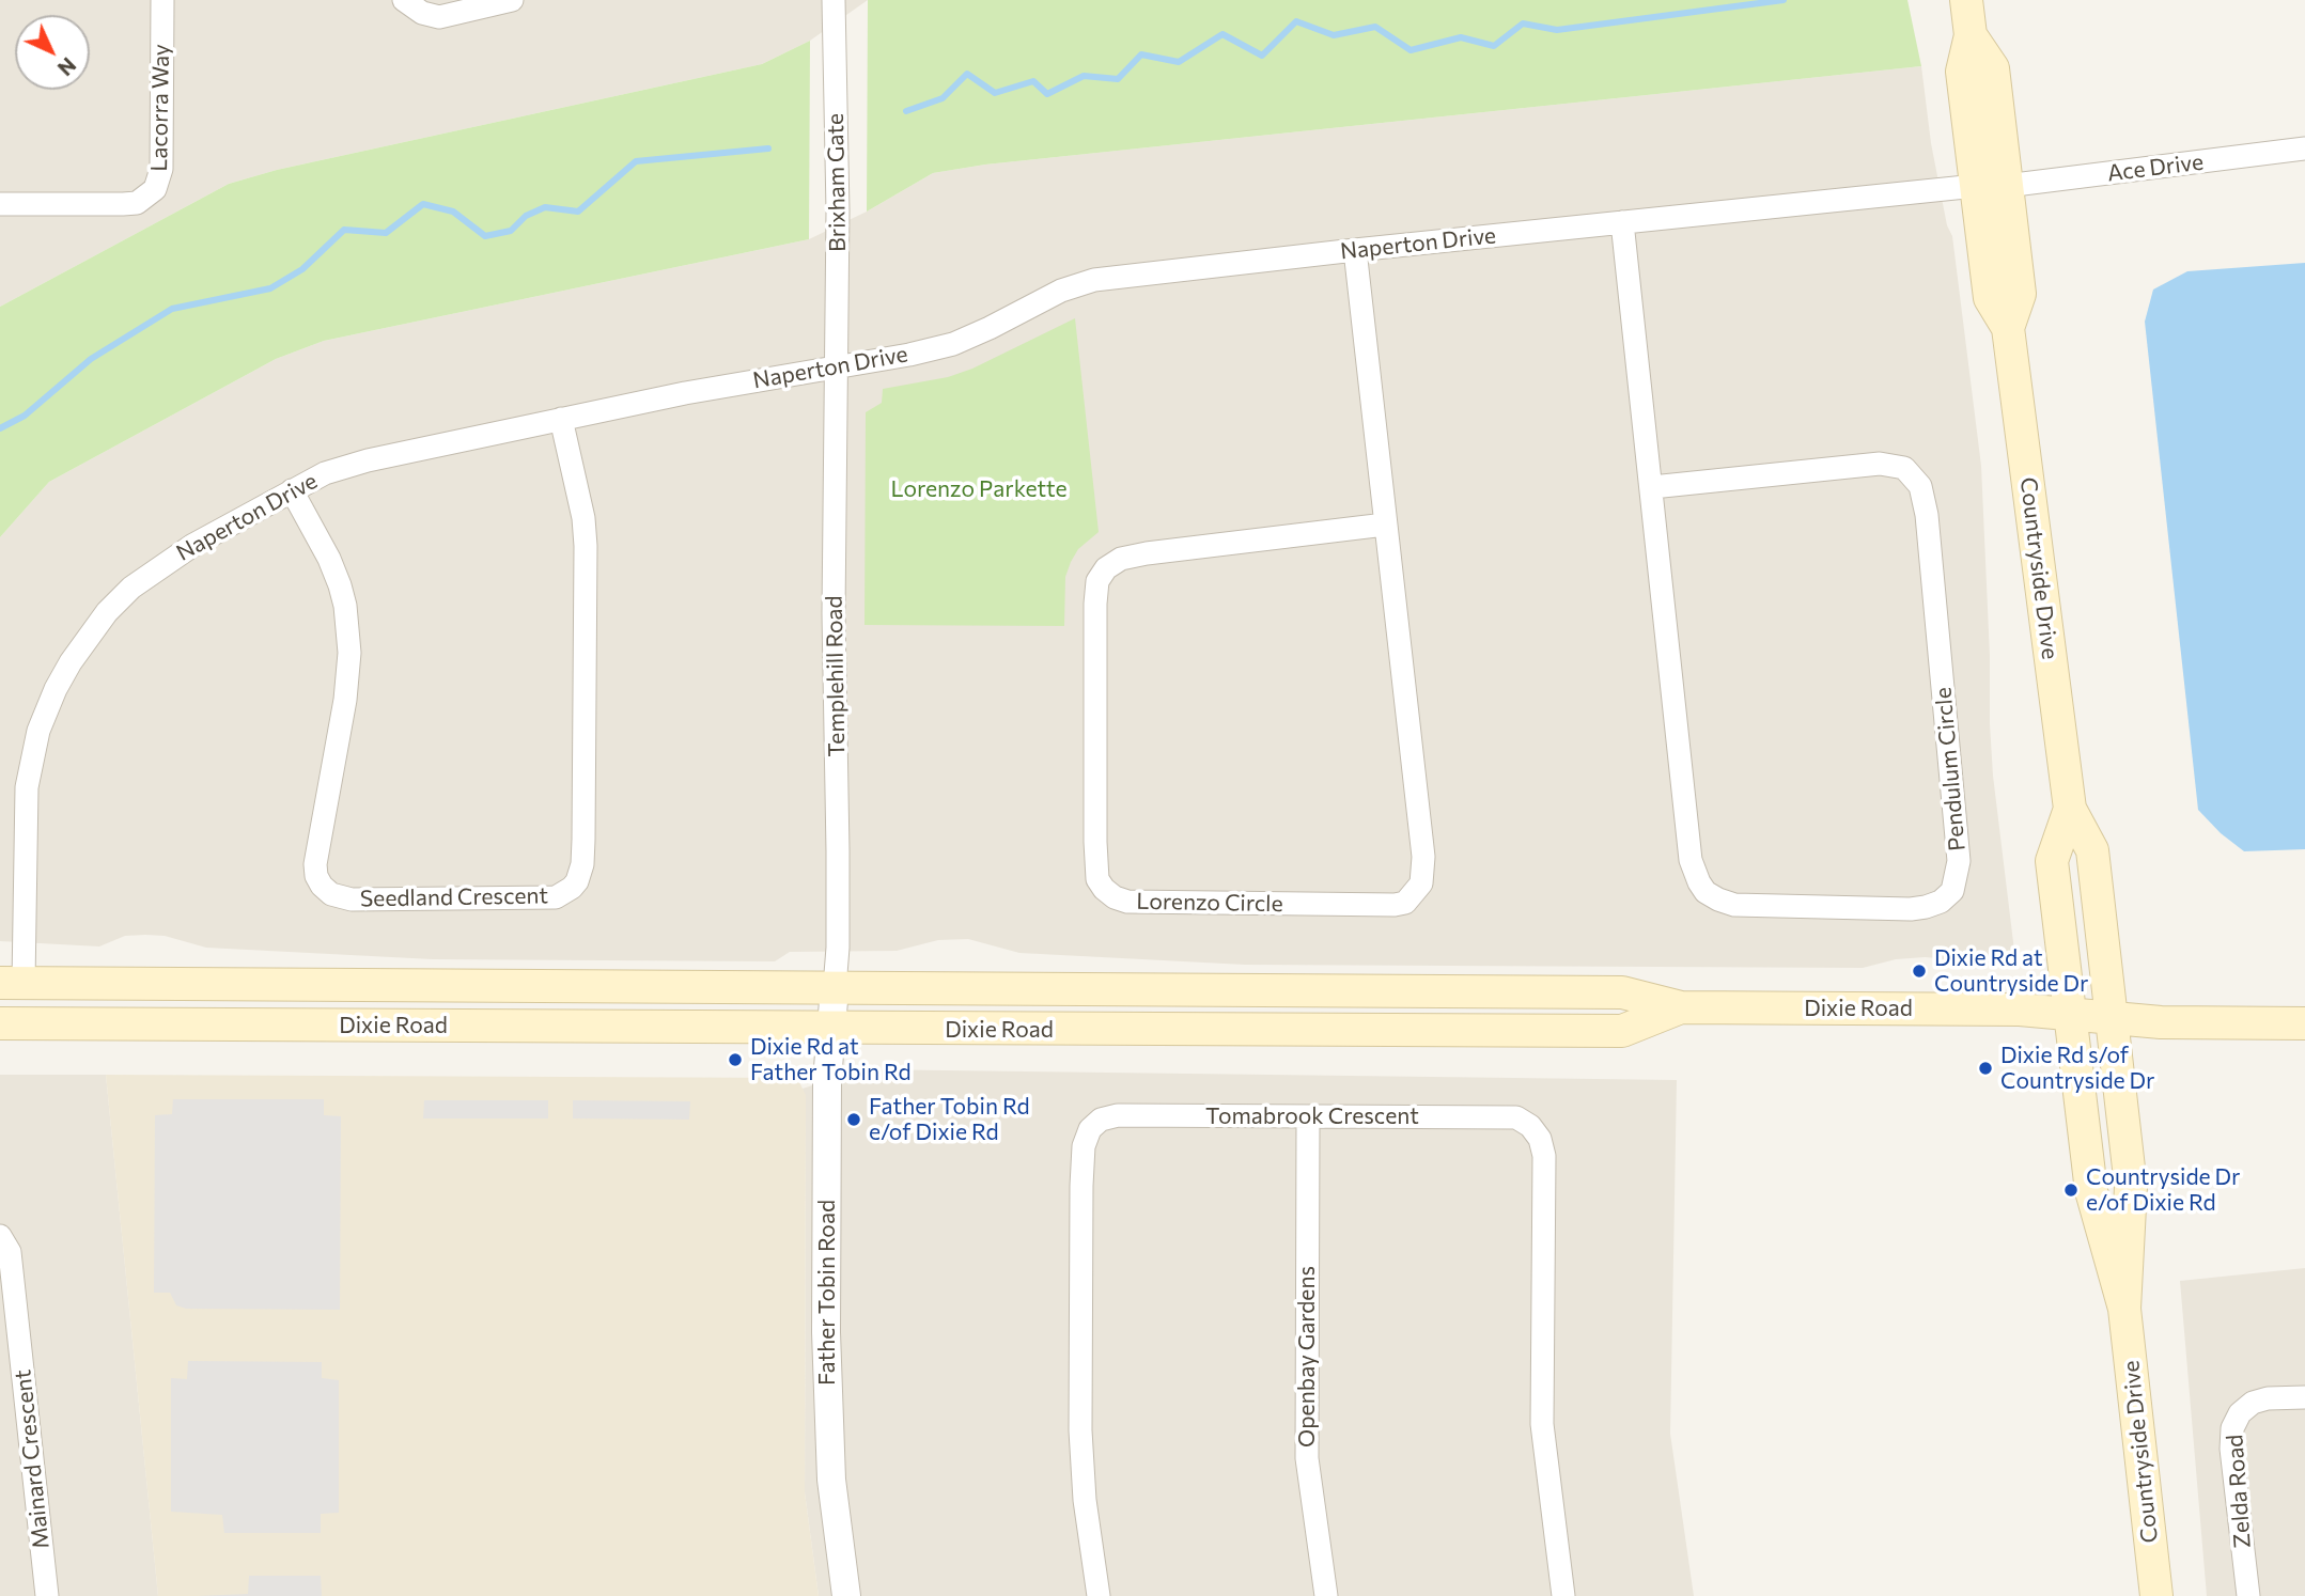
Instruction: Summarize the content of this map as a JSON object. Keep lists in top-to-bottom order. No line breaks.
{"streets":{"main road":["Countryside Drive","Dixie Road"],"street":["Lacorra Way","Ace Drive","Brixham Gate","Naperton Drive","Templehill Road","Pendulum Circle","Seedland Crescent","Lorenzo Circle","Tomabrook Crescent","Father Tobin Road","Openbay Gardens","Mainard Crescent","Zelda Road"]},"crossings":[["Ace Drive","Naperton Drive"],["Ace Drive","Countryside Drive"],["Brixham Gate","Naperton Drive"],["Brixham Gate","Templehill Road"],["Naperton Drive","Countryside Drive"],["Naperton Drive","Templehill Road"],["Naperton Drive","Pendulum Circle"],["Naperton Drive","Seedland Crescent"],["Naperton Drive","Lorenzo Circle"],["Naperton Drive","Dixie Road"],["Countryside Drive","Dixie Road"],["Templehill Road","Dixie Road"],["Templehill Road","Father Tobin Road"],["Dixie Road","Father Tobin Road"],["Tomabrook Crescent","Openbay Gardens"]],"parks":["Lorenzo Parkette"],"places":["Dixie Rd at Countryside Dr","Dixie Rd at Father Tobin Rd","Dixie Rd s/of Countryside Dr","Father Tobin Rd e/of Dixie Rd","Countryside Dr e/of Dixie Rd"],"north":"bottom right"}
